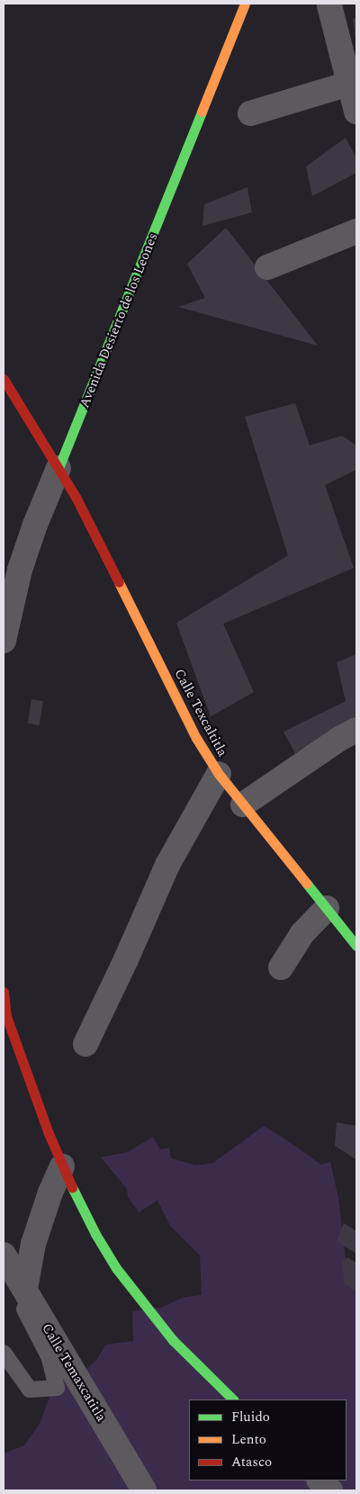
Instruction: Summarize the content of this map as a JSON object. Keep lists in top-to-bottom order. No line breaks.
{"streets":{"street":["Avenida Desierto de los Leones","Calle Texcaltitla","Calle Temaxcatitla"]},"crossings":[["Avenida Desierto de los Leones","Calle Texcaltitla"]],"legend":["Fluido","Lento","Atasco"]}
